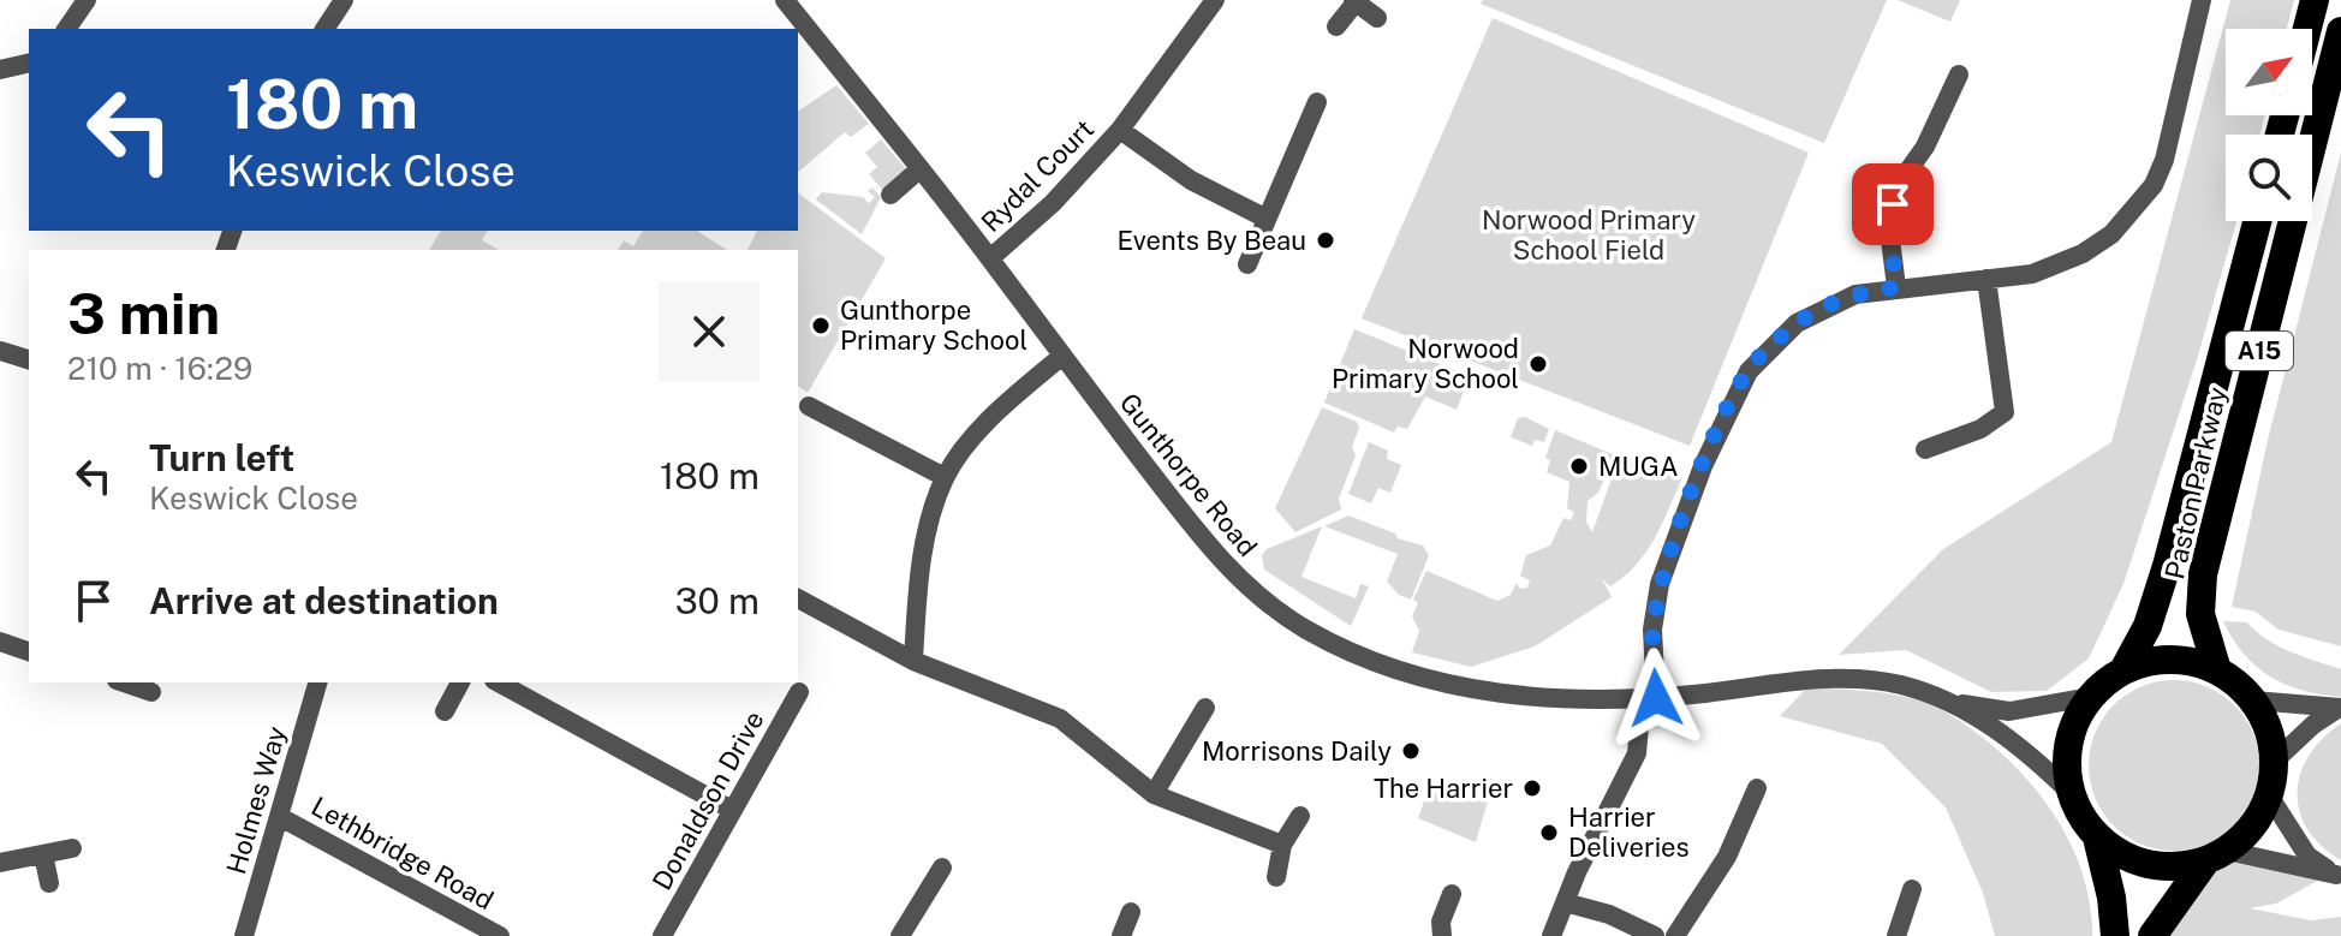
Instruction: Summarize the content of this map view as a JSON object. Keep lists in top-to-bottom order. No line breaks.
{"streets":{"highway":["A15","Paston Parkway"],"street":["Rydal Court","Gunthorpe Road","Holmes Way","Donaldson Drive","Lethbridge Road"]},"crossings":[["Rydal Court","Gunthorpe Road"],["Gunthorpe Road","Paston Parkway"],["Holmes Way","Lethbridge Road"]],"parks":["Norwood Primary School Field"],"places":["Events By Beau","Gunthorpe Primary School","Norwood Primary School","MUGA","Morrisons Daily","The Harrier","Harrier Deliveries"],"north":"top right","page":{"turn":["180 m","Keswick Close"],"heading":["3 min","210 m · 16:29"],"list":[{"name":"Turn left","note":"Keswick Close","value":"180 m"},{"name":"Arrive at destination","value":"30 m"}]}}
